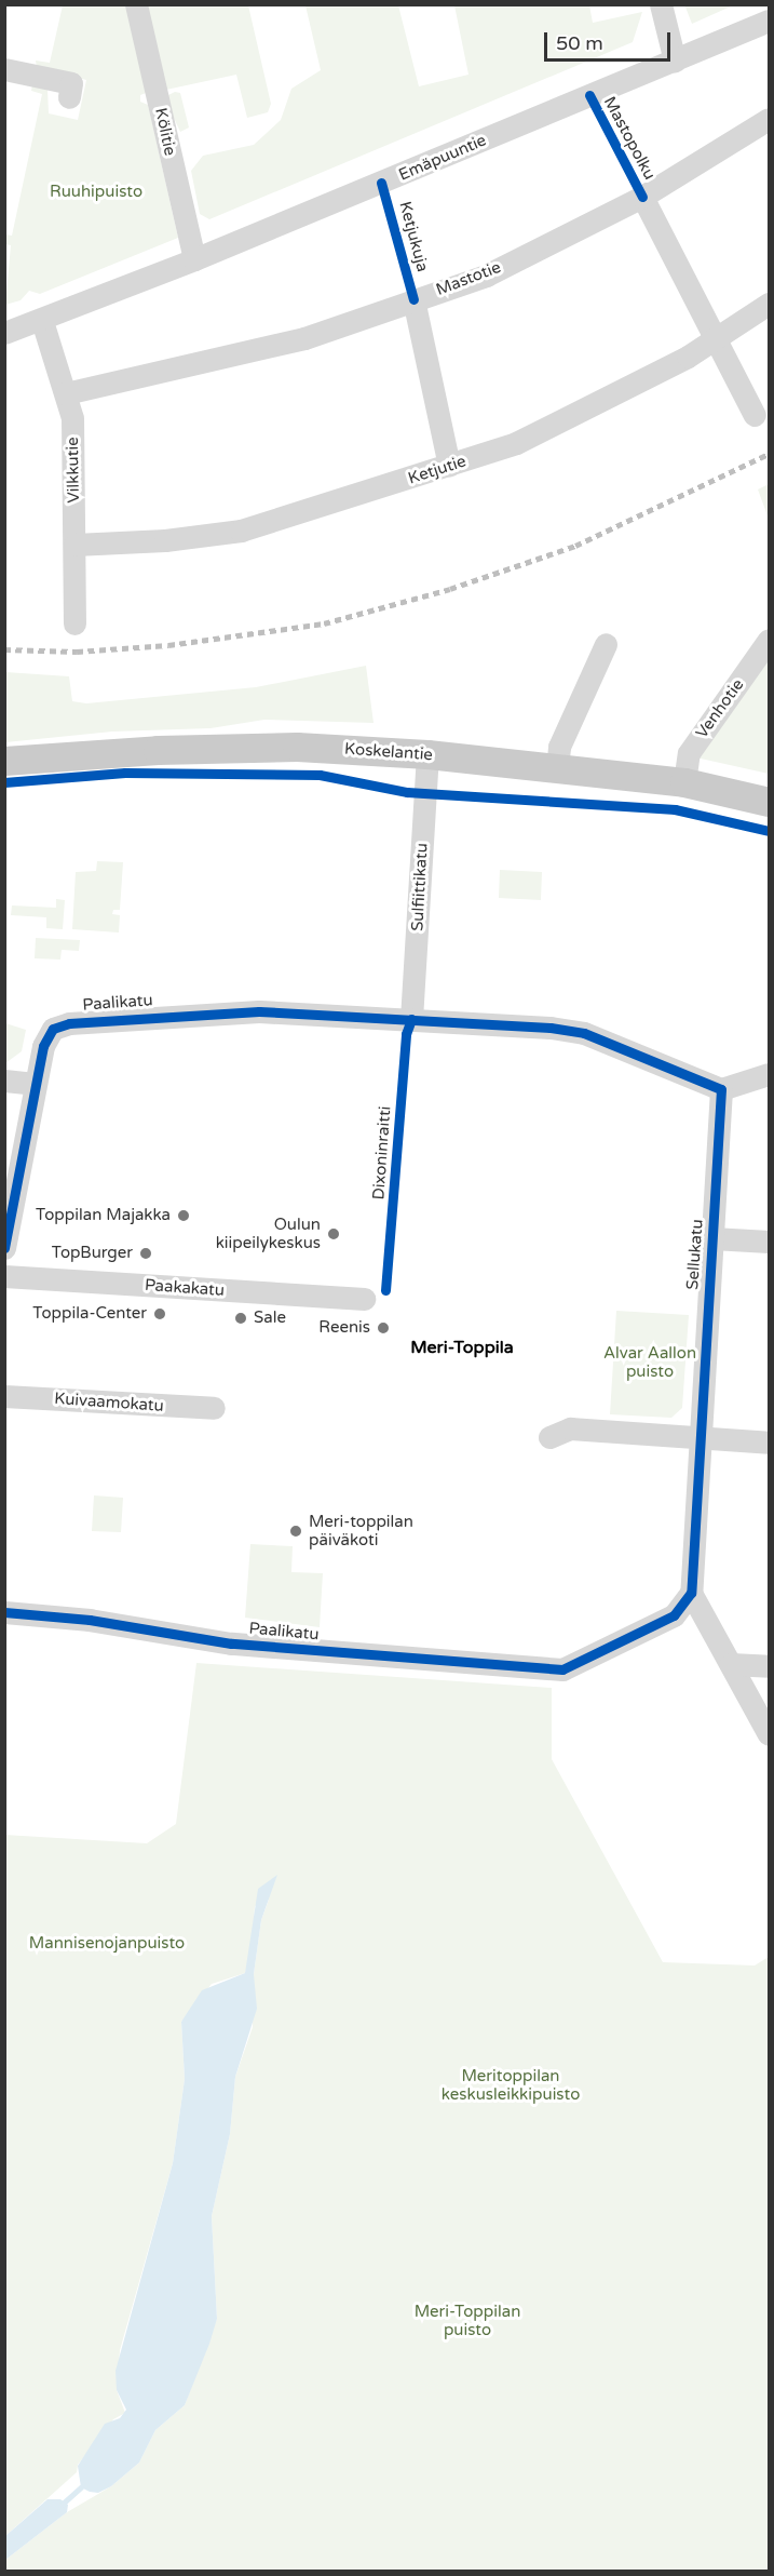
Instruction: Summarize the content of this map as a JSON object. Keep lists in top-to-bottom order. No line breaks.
{"streets":{"main road":["Koskelantie"],"street":["Kölitie","Mastopolku","Emäpuuntie","Mastotie","Vilkkutie","Ketjutie","Venhotie","Sulfiittikatu","Paalikatu","Sellukatu","Paakakatu","Kuivaamokatu"],"cycle path":["Ketjukuja","Dixoninraitti"]},"crossings":[["Kölitie","Emäpuuntie"],["Mastopolku","Mastotie"],["Mastopolku","Ketjutie"],["Emäpuuntie","Vilkkutie"],["Mastotie","Vilkkutie"],["Vilkkutie","Ketjutie"],["Venhotie","Koskelantie"],["Koskelantie","Sulfiittikatu"],["Sulfiittikatu","Paalikatu"],["Paalikatu","Sellukatu"]],"districts":["Meri-Toppila"],"parks":["Ruuhipuisto","Alvar Aallon puisto","Mannisenojanpuisto","Meritoppilan keskusleikkipuisto","Meri-Toppilan puisto"],"places":["Toppilan Majakka","Oulun kiipeilykeskus","TopBurger","Toppila-Center","Sale","Reenis","Meri-toppilan päiväkoti"],"scale_bar":"50 m"}
